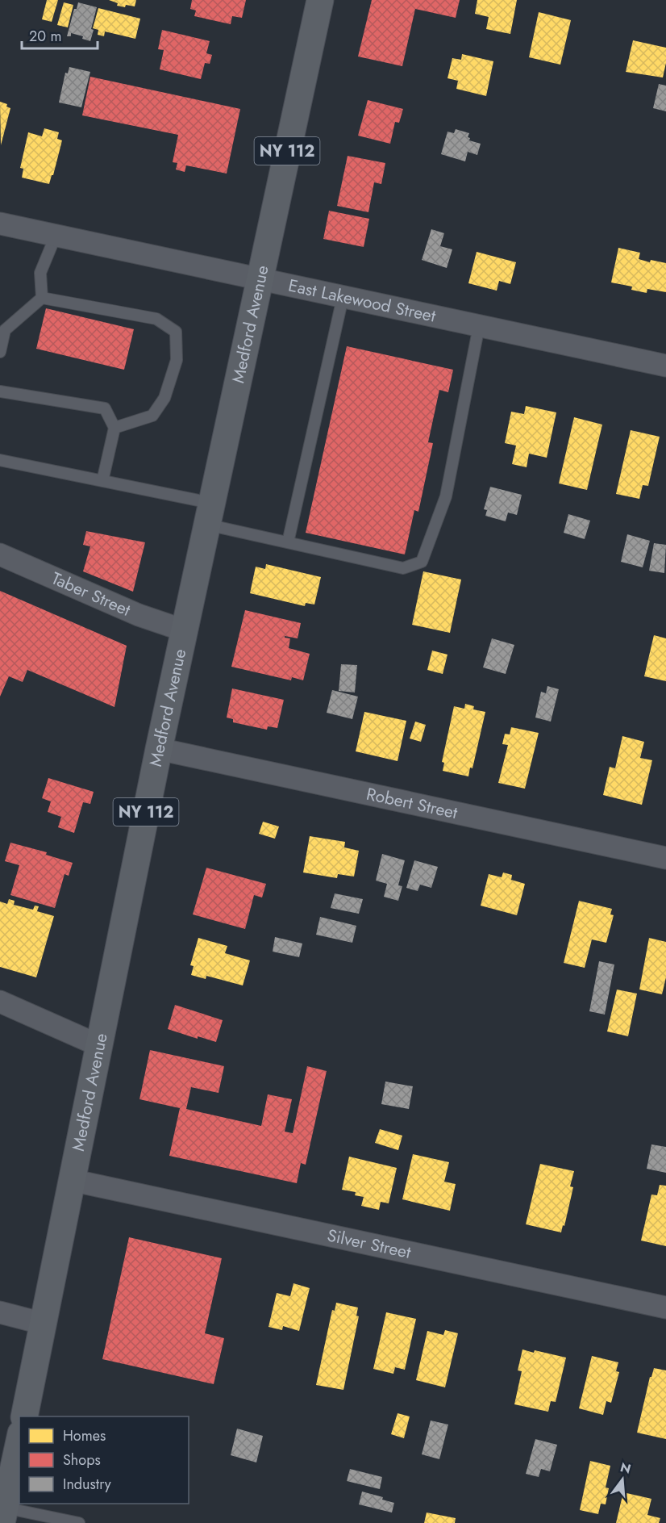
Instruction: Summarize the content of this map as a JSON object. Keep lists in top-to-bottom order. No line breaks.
{"streets":{"main road":["NY 112","Medford Avenue"],"street":["East Lakewood Street","Taber Street","Robert Street","Silver Street"]},"crossings":[["East Lakewood Street","Medford Avenue"],["Medford Avenue","Taber Street"],["Medford Avenue","Robert Street"],["Medford Avenue","Silver Street"]],"legend":["Homes","Shops","Industry"],"scale_bar":"20 m","north":"top"}
